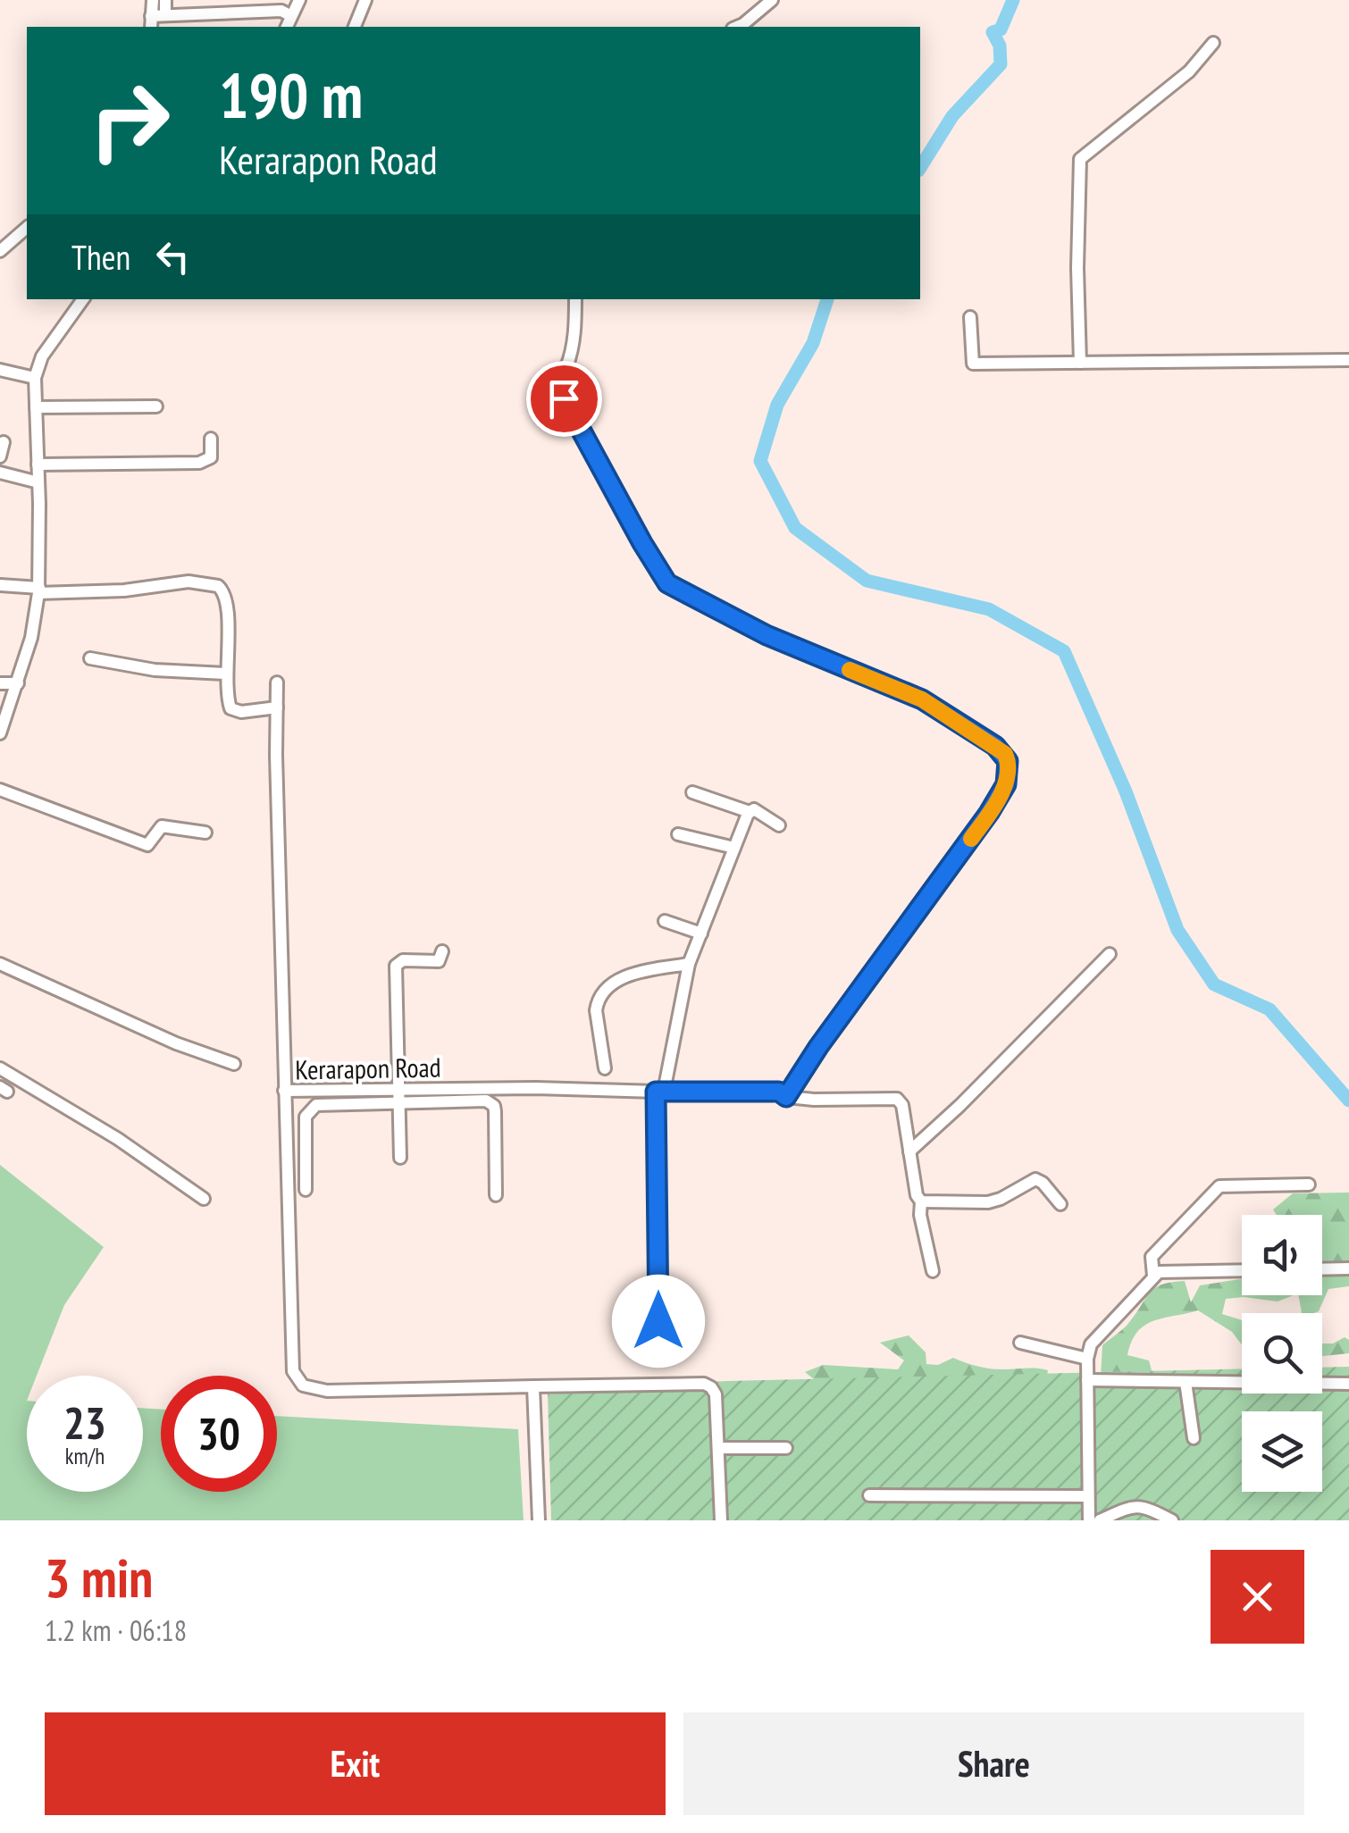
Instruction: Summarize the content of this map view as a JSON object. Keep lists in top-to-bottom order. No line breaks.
{"streets":{"street":["Kerarapon Road"]},"page":{"turn":["190 m","Kerarapon Road"],"then":"Then","speed":"23 km/h","limit":"30","heading":["3 min","1.2 km · 06:18"],"buttons":["Exit","Share"]}}
